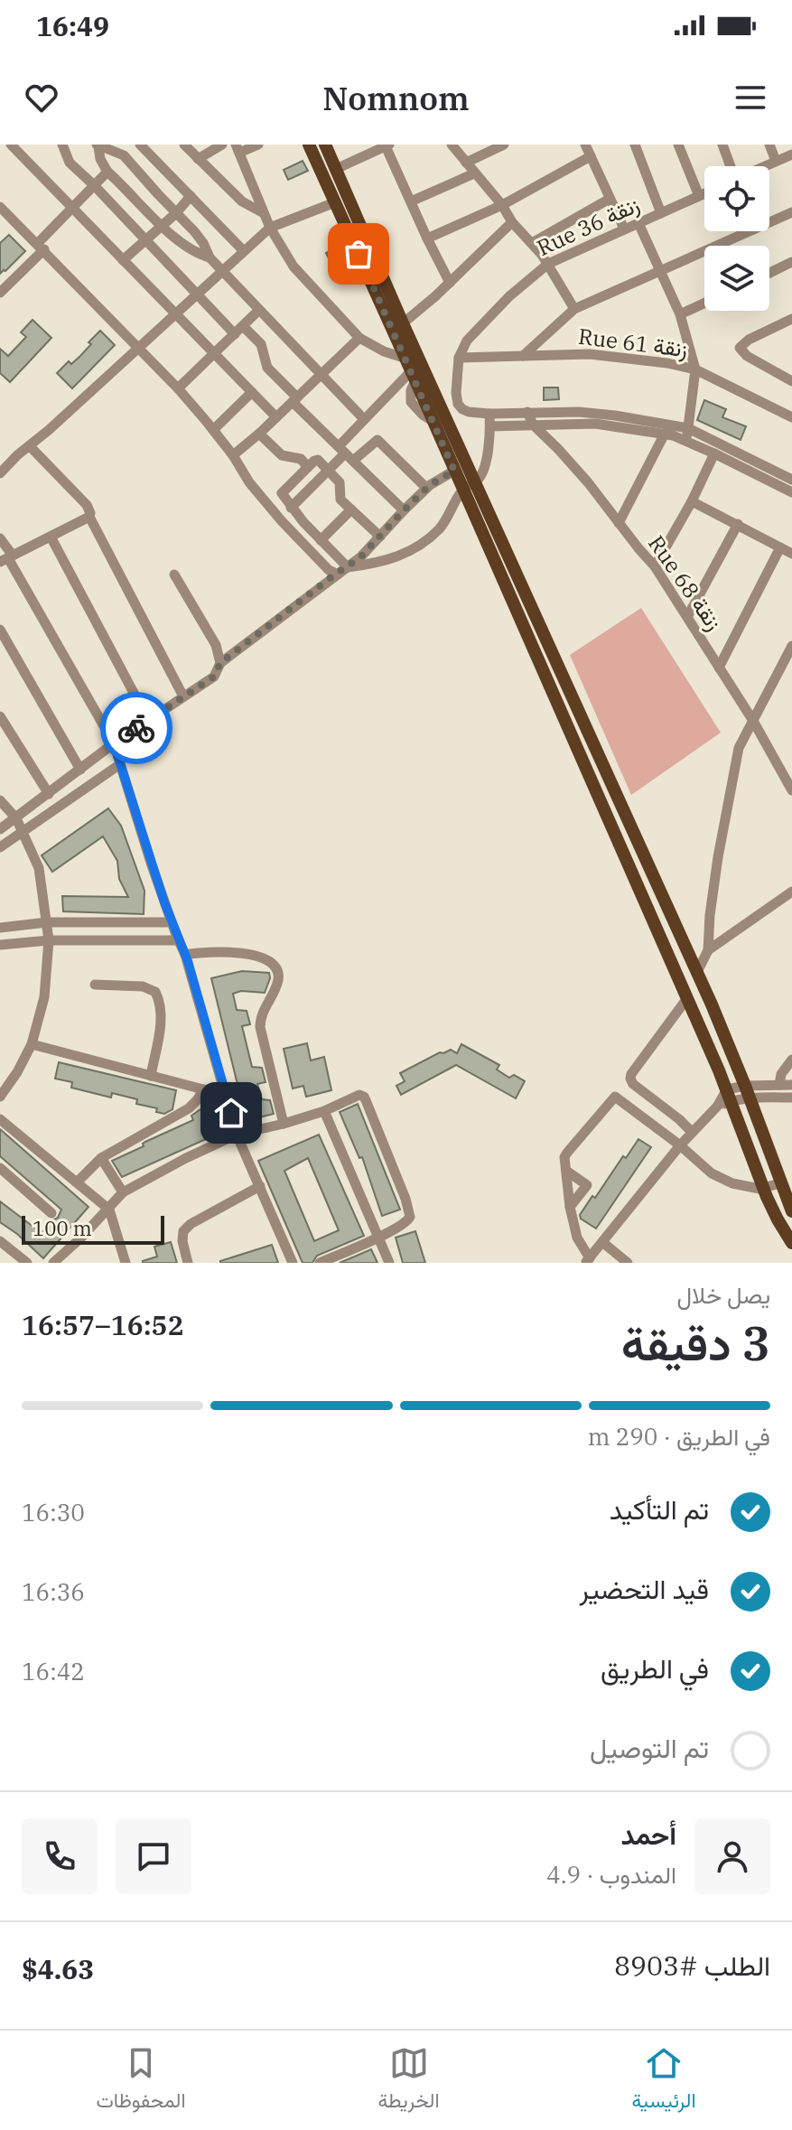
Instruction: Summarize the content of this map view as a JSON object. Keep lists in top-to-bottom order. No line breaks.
{"streets":{"street":["Rue 36 زنقة","Rue 61 زنقة","Rue 68 زنقة"]},"crossings":[["Rue 36 زنقة","Rue 61 زنقة"]],"scale_bar":"100 m","page":{"status":"16:49","header":"Nomnom","scale":"100 m","heading":["3 دقيقة","يصل خلال","16:52–16:57"],"panel":["أحمد","المندوب · 4.9","الطلب #8903","$4.63"],"bar":"في الطريق · 290 m","list":[["تم التأكيد","16:30"],["قيد التحضير","16:36"],["في الطريق","16:42"],"تم التوصيل"],"tabs":["الرئيسية","الخريطة","المحفوظات"]}}
